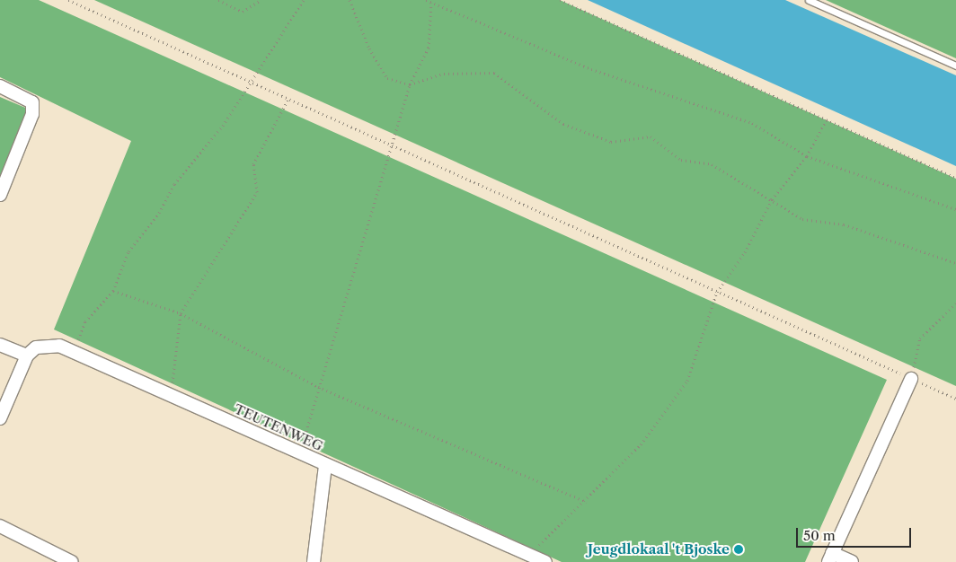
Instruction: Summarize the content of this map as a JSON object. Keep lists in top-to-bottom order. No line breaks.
{"streets":{"street":["TEUTENWEG"]},"places":["Jeugdlokaal 't Bjoske"],"scale_bar":"50 m"}
